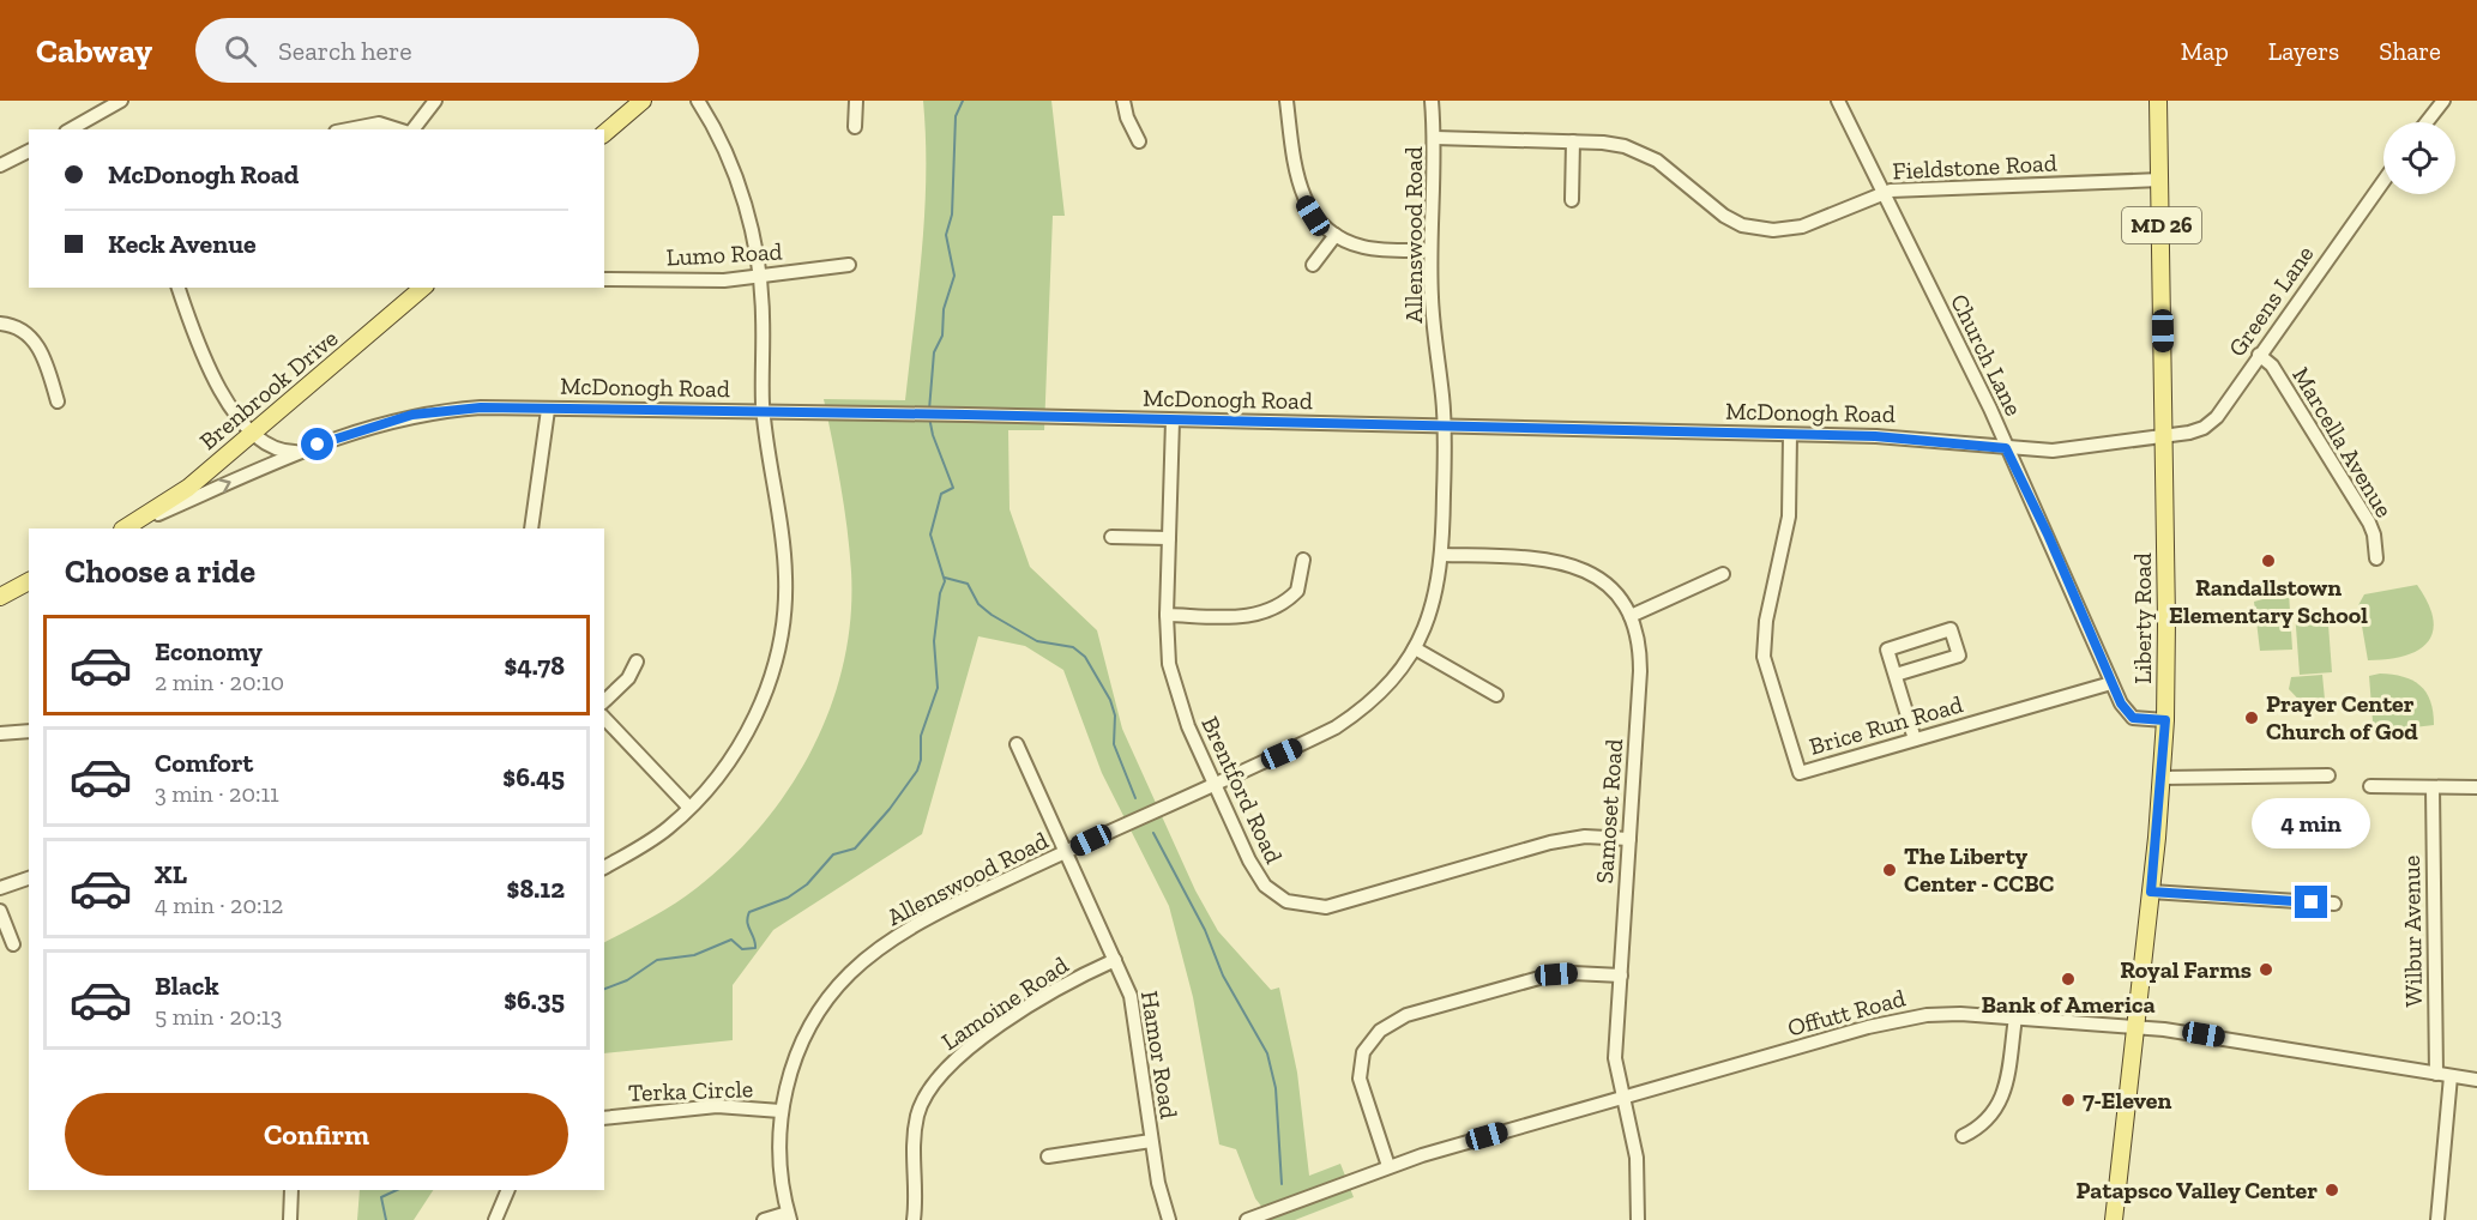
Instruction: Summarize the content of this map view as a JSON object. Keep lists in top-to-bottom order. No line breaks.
{"streets":{"main road":["MD 26","Brenbrook Drive","Liberty Road"],"street":["Fieldstone Road","Allenswood Road","Lumo Road","Greens Lane","Church Lane","McDonogh Road","Marcella Avenue","Brice Run Road","Brentford Road","Samoset Road","Wilbur Avenue","Lamoine Road","Offutt Road","Hamor Road","Terka Circle"]},"crossings":[["Fieldstone Road","Allenswood Road"],["Fieldstone Road","Church Lane"],["Fieldstone Road","Liberty Road"],["Allenswood Road","McDonogh Road"],["Allenswood Road","Brentford Road"],["Allenswood Road","Samoset Road"],["Allenswood Road","Hamor Road"],["Allenswood Road","Terka Circle"],["Greens Lane","McDonogh Road"],["Greens Lane","Marcella Avenue"],["Greens Lane","Liberty Road"],["Church Lane","McDonogh Road"],["Church Lane","Liberty Road"],["Church Lane","Brice Run Road"],["McDonogh Road","Brenbrook Drive"],["McDonogh Road","Liberty Road"],["McDonogh Road","Brice Run Road"],["McDonogh Road","Brentford Road"],["Liberty Road","Offutt Road"],["Brentford Road","Samoset Road"],["Samoset Road","Offutt Road"],["Wilbur Avenue","Offutt Road"],["Lamoine Road","Hamor Road"]],"places":["Randallstown Elementary School","Prayer Center Church of God","The Liberty Center - CCBC","Royal Farms","Bank of America","7-Eleven","Patapsco Valley Center"],"page":{"header":"Cabway","search":"Search here","nav":["Map","Layers","Share"],"banner":["McDonogh Road","Keck Avenue"],"heading":"Choose a ride","list":[{"name":"Economy","note":"2 min · 20:10","value":"$4.78"},{"name":"Comfort","note":"3 min · 20:11","value":"$6.45"},{"name":"XL","note":"4 min · 20:12","value":"$8.12"},{"name":"Black","note":"5 min · 20:13","value":"$6.35"}],"bubble":"4 min","buttons":"Confirm"}}
